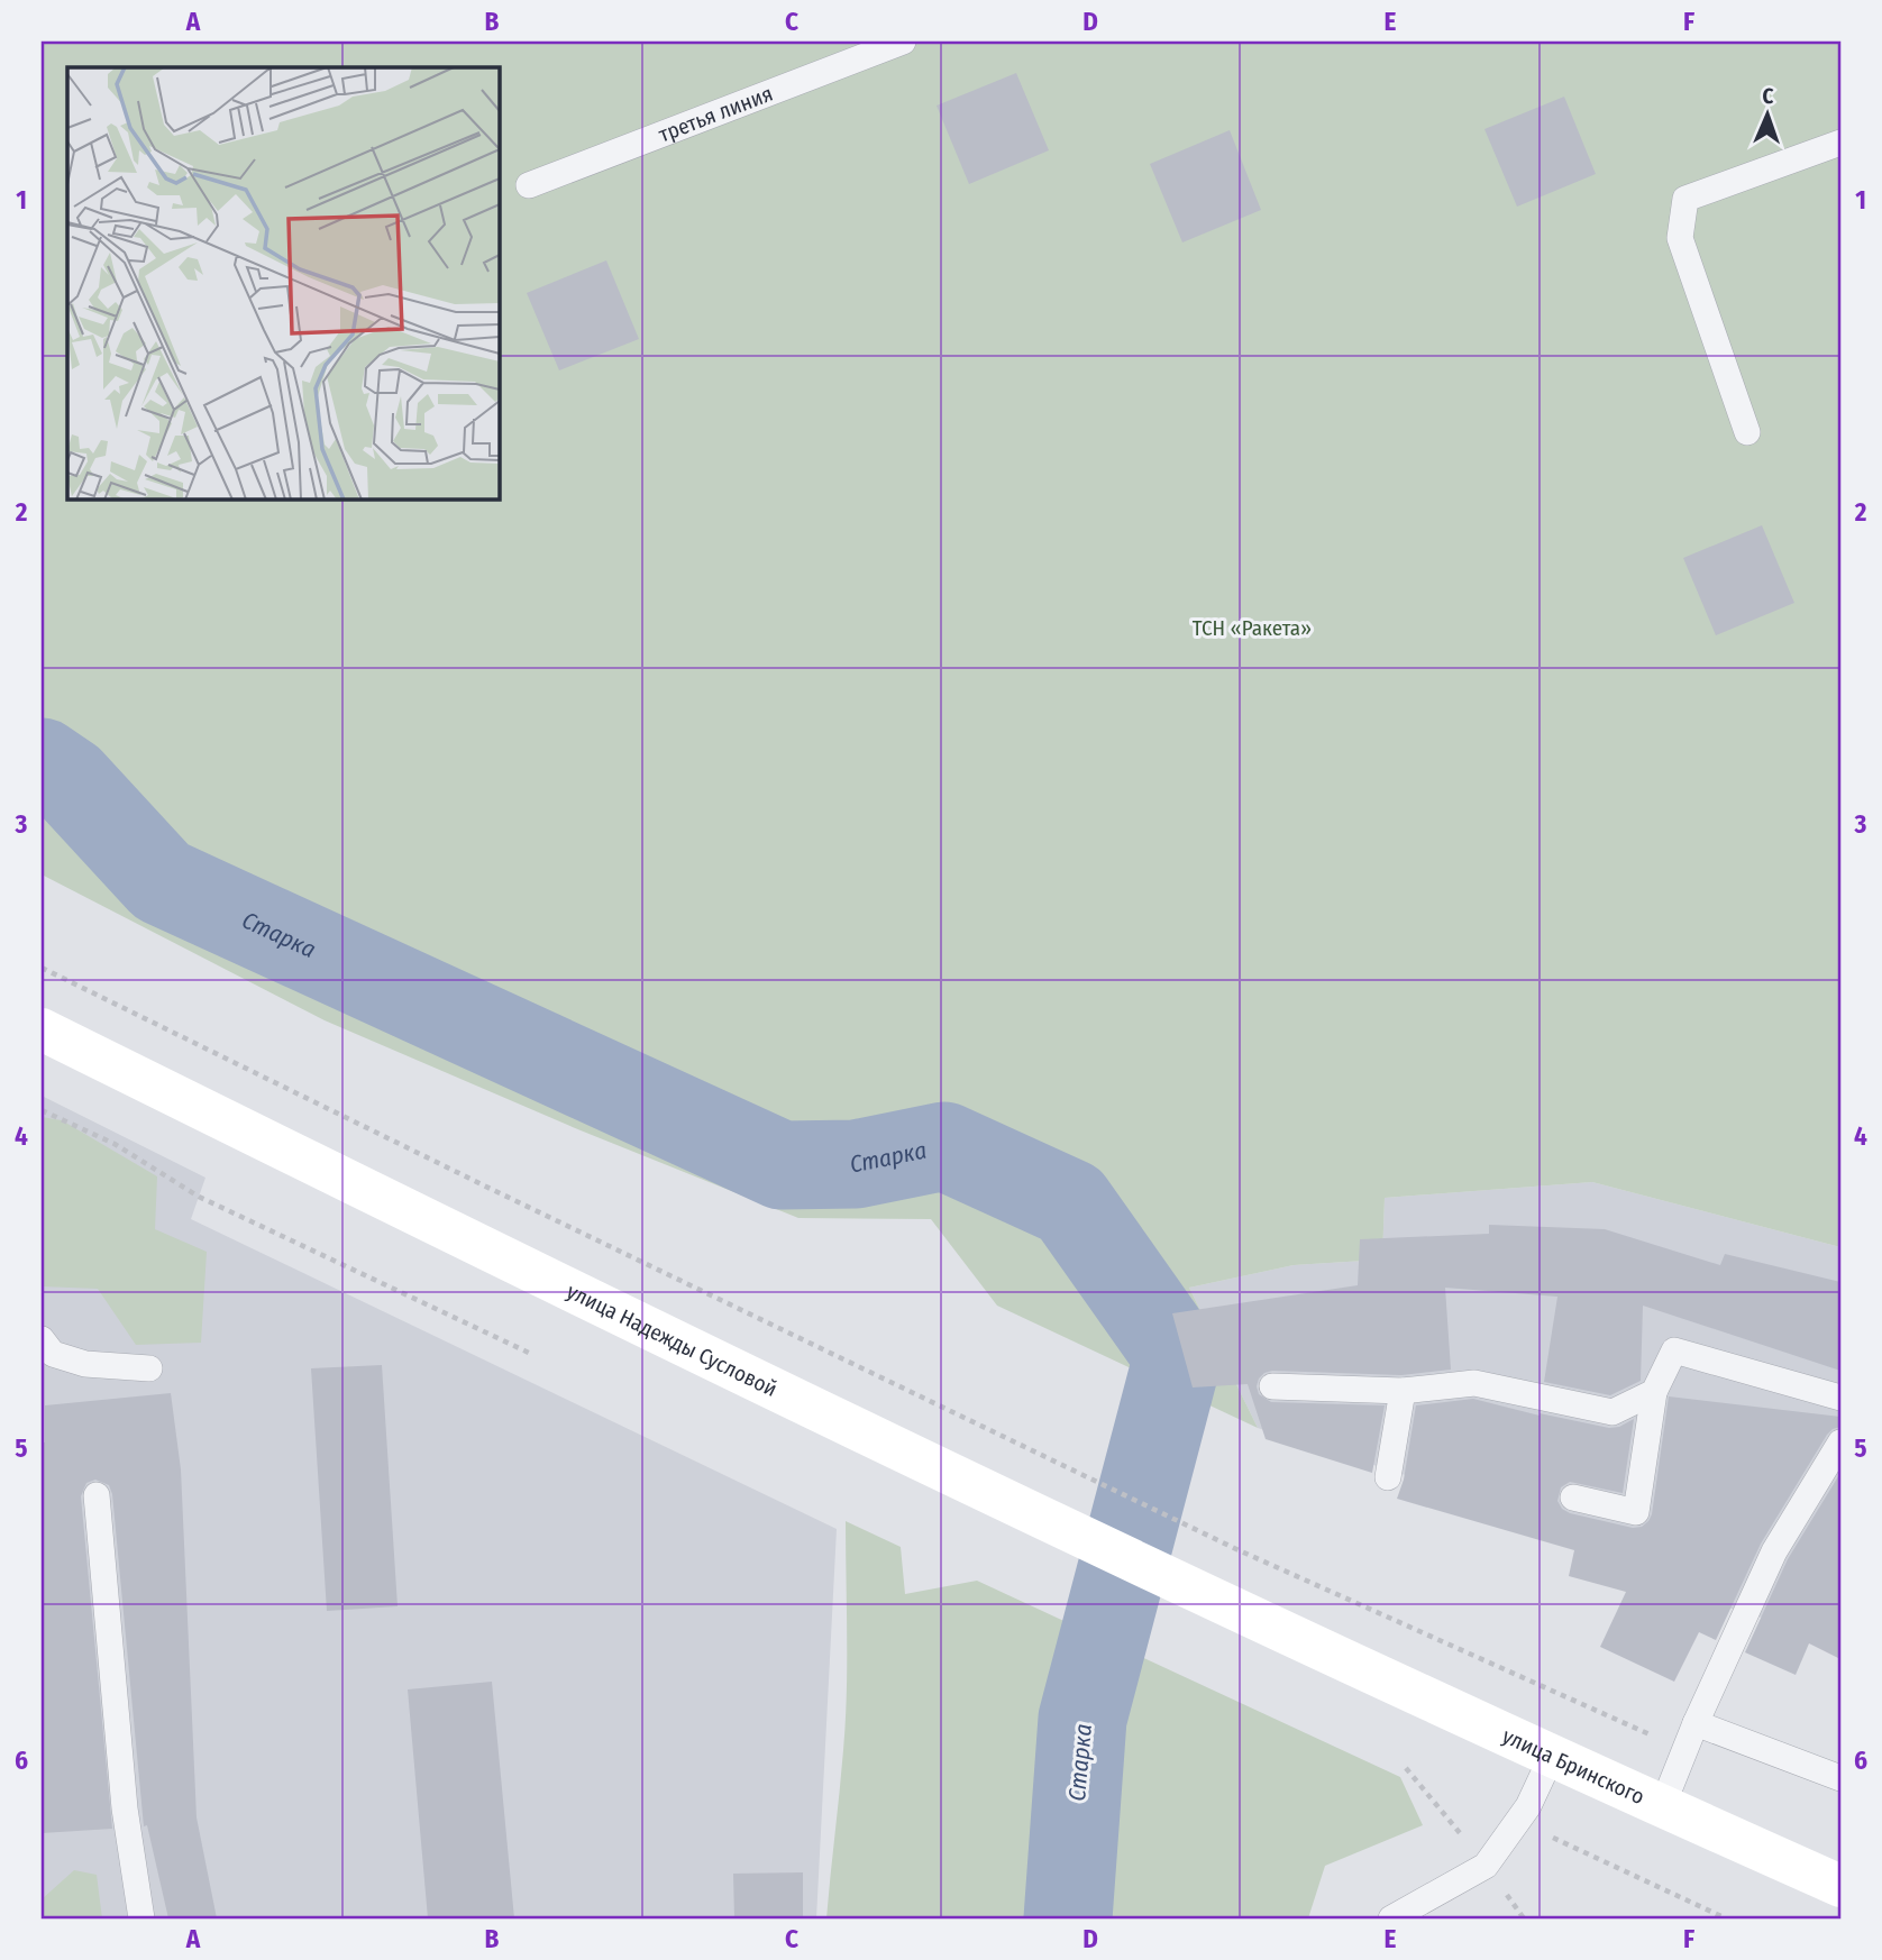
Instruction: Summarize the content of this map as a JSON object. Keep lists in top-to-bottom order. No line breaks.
{"streets":{"main road":["улица Надежды Сусловой","улица Бринского"],"lane":["третья линия"]},"crossings":[["улица Надежды Сусловой","улица Бринского"]],"water":["Старка"],"parks":["ТСН «Ракета»"],"north":"top","grid":{"columns":["A","B","C","D","E","F"],"rows":["1","2","3","4","5","6"]}}
